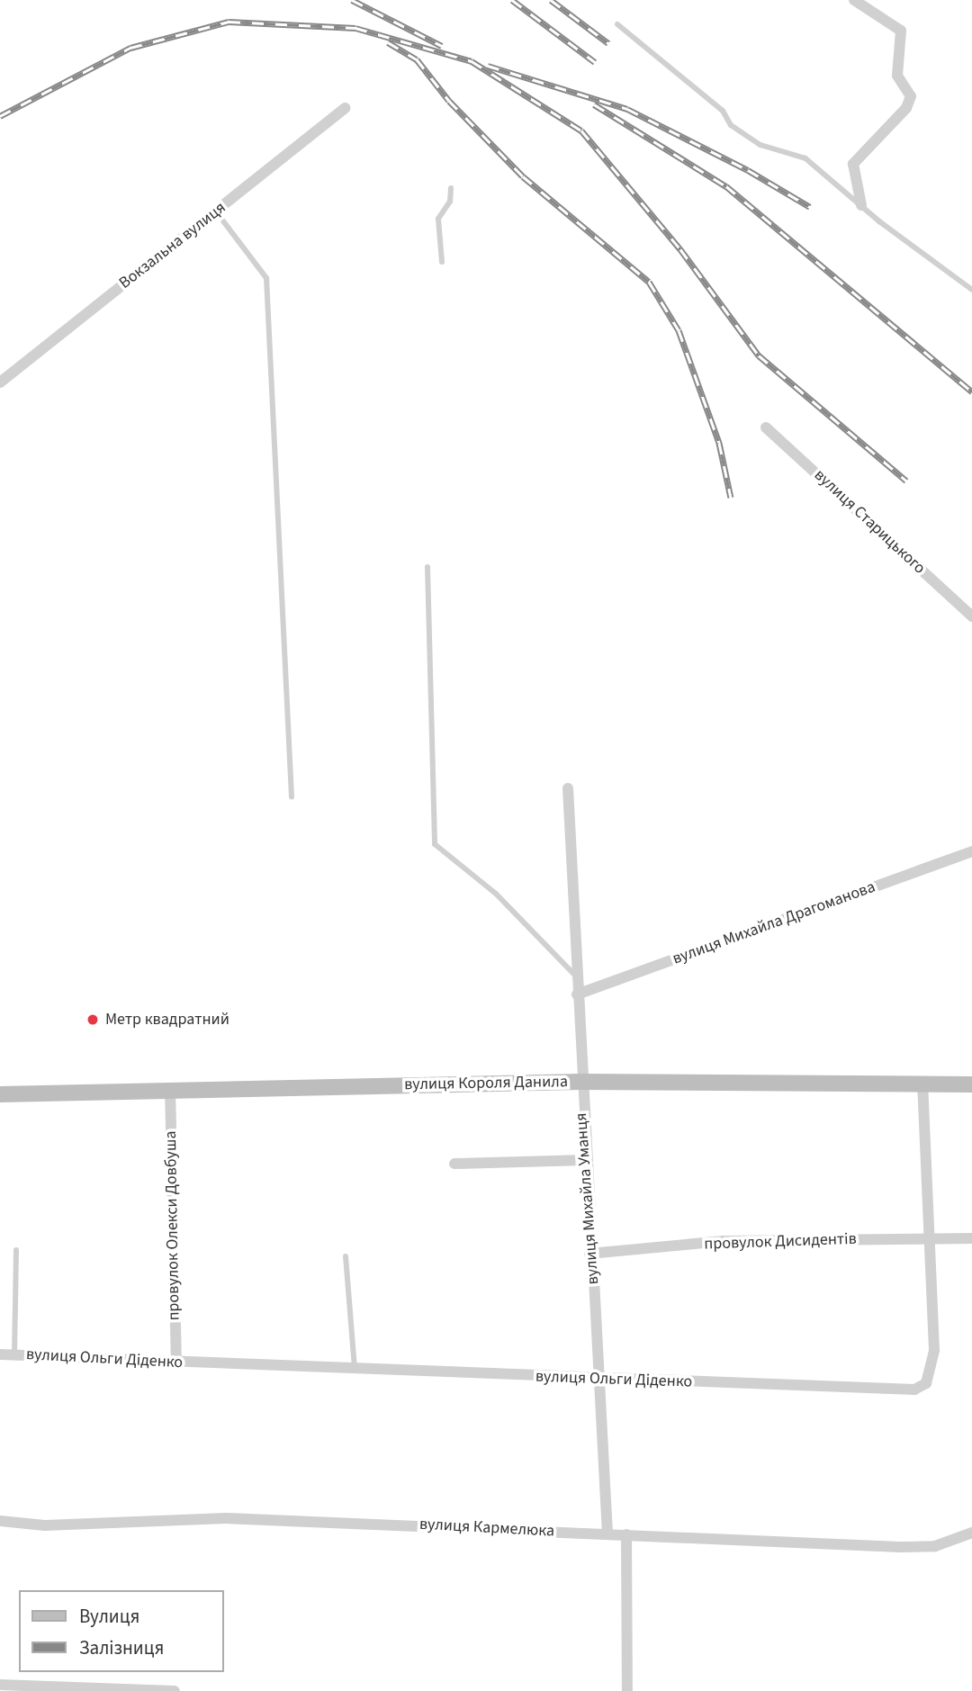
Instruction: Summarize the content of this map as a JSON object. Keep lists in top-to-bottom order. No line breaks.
{"streets":{"main road":["вулиця Короля Данила"],"street":["Вокзальна вулиця","вулиця Старицького","вулиця Михайла Драгоманова","вулиця Михайла Уманця","провулок Олекси Довбуша","провулок Дисидентів","вулиця Ольги Діденко","вулиця Кармелюка"]},"crossings":[["вулиця Михайла Драгоманова","вулиця Михайла Уманця"],["вулиця Короля Данила","вулиця Михайла Уманця"],["вулиця Короля Данила","провулок Олекси Довбуша"],["вулиця Короля Данила","вулиця Ольги Діденко"],["вулиця Михайла Уманця","провулок Дисидентів"],["вулиця Михайла Уманця","вулиця Ольги Діденко"],["вулиця Михайла Уманця","вулиця Кармелюка"],["провулок Олекси Довбуша","вулиця Ольги Діденко"],["провулок Дисидентів","вулиця Ольги Діденко"]],"places":["Метр квадратний"],"legend":["Вулиця","Залізниця"]}
